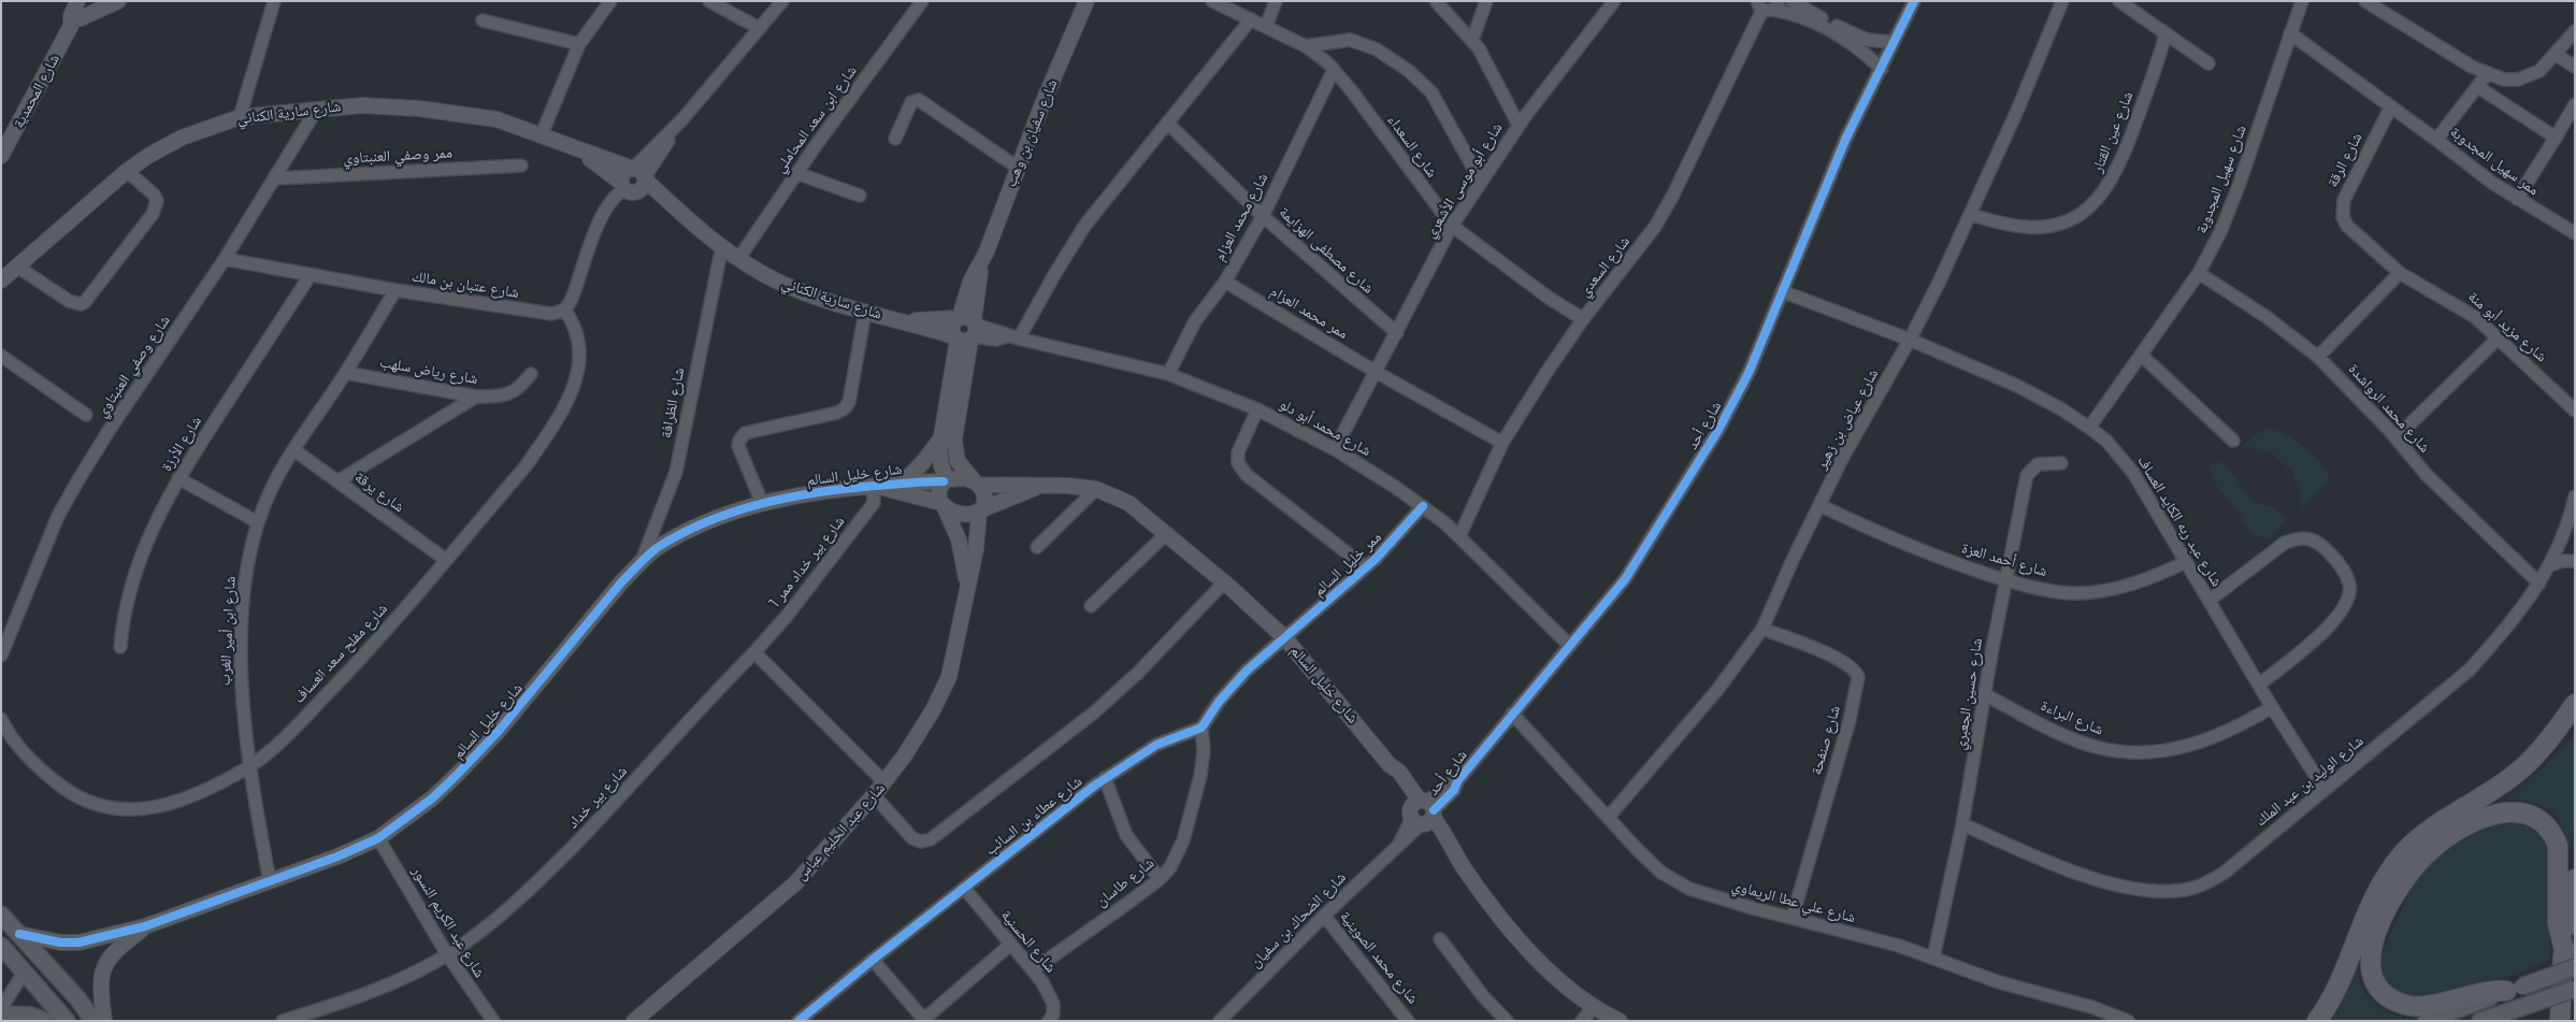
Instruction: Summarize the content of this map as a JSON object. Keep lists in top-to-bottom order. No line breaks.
{"streets":{"street":["شارع المحمدية","شارع سارية الكناني","شارع ابن سعد المحاملي","شارع عين القتار","شارع سفيان بن وهب","شارع السعداء","ممر وصفي العنبتاوي","شارع الرقة","ممر سهيل المجدوبة","شارع سهيل المجدوبة","شارع أبو موسى الأشعري","شارع محمد العزام","شارع مصطفى الهزايمة","شارع السعدي","شارع عتبان بن مالك","ممر محمد العزام","شارع مزيد أبو منة","شارع وصفي العنبتاوي","شارع رياض سلهب","شارع الظرافة","شارع محمد الرواشدة","شارع عياض بن زهير","شارع أحد","شارع محمد أبو دلو","شارع الأرزة","شارع خليل السالم","شارع يرقة","شارع عبد ربه الكايد العساف","شارع أحمد العزة","شارع بير خداد ممر 1","ممر خليل السالم","شارع ابن أمير الغرب","شارع مفلح سعد العساف","شارع حسين الجعبري","شارع البراءة","شارع صنفحة","شارع الوليد بن عبد الملك","شارع بير خداد","شارع عطاء بن السائب","شارع عبد الحليم عباس","شارع طاسان","شارع علي عطا الريماوي","شارع الضحاك بن سفيان","شارع عبد الكريم النسور","شارع الحسنية","شارع محمد الصوينية"]},"crossings":[["شارع سارية الكناني","شارع ابن سعد المحاملي"],["شارع سارية الكناني","شارع سفيان بن وهب"],["شارع سارية الكناني","شارع وصفي العنبتاوي"],["شارع سارية الكناني","شارع الظرافة"],["شارع سارية الكناني","شارع محمد أبو دلو"],["شارع عين القتار","شارع عياض بن زهير"],["شارع سفيان بن وهب","شارع محمد أبو دلو"],["شارع السعداء","شارع أبو موسى الأشعري"],["شارع السعداء","شارع محمد العزام"],["شارع السعداء","شارع السعدي"],["ممر وصفي العنبتاوي","شارع وصفي العنبتاوي"],["شارع الرقة","شارع مزيد أبو منة"],["شارع سهيل المجدوبة","شارع محمد الرواشدة"],["شارع سهيل المجدوبة","شارع عبد ربه الكايد العساف"],["شارع أبو موسى الأشعري","شارع مصطفى الهزايمة"],["شارع أبو موسى الأشعري","ممر محمد العزام"],["شارع أبو موسى الأشعري","شارع محمد أبو دلو"],["شارع محمد العزام","شارع مصطفى الهزايمة"],["شارع محمد العزام","ممر محمد العزام"],["شارع محمد العزام","شارع محمد أبو دلو"],["شارع السعدي","ممر محمد العزام"],["شارع السعدي","شارع محمد أبو دلو"],["شارع عتبان بن مالك","شارع وصفي العنبتاوي"],["شارع عتبان بن مالك","شارع الأرزة"],["شارع عتبان بن مالك","شارع ابن أمير الغرب"],["شارع عتبان بن مالك","شارع مفلح سعد العساف"],["شارع رياض سلهب","شارع ابن أمير الغرب"],["شارع الظرافة","شارع خليل السالم"],["شارع محمد الرواشدة","شارع الوليد بن عبد الملك"],["شارع عياض بن زهير","شارع عبد ربه الكايد العساف"],["شارع عياض بن زهير","شارع أحمد العزة"],["شارع عياض بن زهير","شارع صنفحة"],["شارع عياض بن زهير","شارع علي عطا الريماوي"],["شارع أحد","شارع محمد أبو دلو"],["شارع أحد","شارع خليل السالم"],["شارع أحد","شارع عبد ربه الكايد العساف"],["شارع أحد","شارع علي عطا الريماوي"],["شارع أحد","شارع الضحاك بن سفيان"],["شارع محمد أبو دلو","ممر خليل السالم"],["شارع خليل السالم","شارع بير خداد ممر 1"],["شارع خليل السالم","ممر خليل السالم"],["شارع خليل السالم","شارع ابن أمير الغرب"],["شارع خليل السالم","شارع عبد الحليم عباس"],["شارع خليل السالم","شارع الضحاك بن سفيان"],["شارع خليل السالم","شارع عبد الكريم النسور"],["شارع يرقة","شارع ابن أمير الغرب"],["شارع يرقة","شارع مفلح سعد العساف"],["شارع عبد ربه الكايد العساف","شارع أحمد العزة"],["شارع عبد ربه الكايد العساف","شارع البراءة"],["شارع عبد ربه الكايد العساف","شارع الوليد بن عبد الملك"],["شارع أحمد العزة","شارع حسين الجعبري"],["شارع بير خداد ممر 1","شارع بير خداد"],["شارع ابن أمير الغرب","شارع مفلح سعد العساف"],["شارع حسين الجعبري","شارع البراءة"],["شارع حسين الجعبري","شارع الوليد بن عبد الملك"],["شارع حسين الجعبري","شارع علي عطا الريماوي"],["شارع صنفحة","شارع علي عطا الريماوي"],["شارع بير خداد","شارع عبد الكريم النسور"],["شارع عطاء بن السائب","شارع طاسان"],["شارع عطاء بن السائب","شارع الحسنية"],["شارع طاسان","شارع الحسنية"],["شارع الضحاك بن سفيان","شارع محمد الصوينية"]]}
